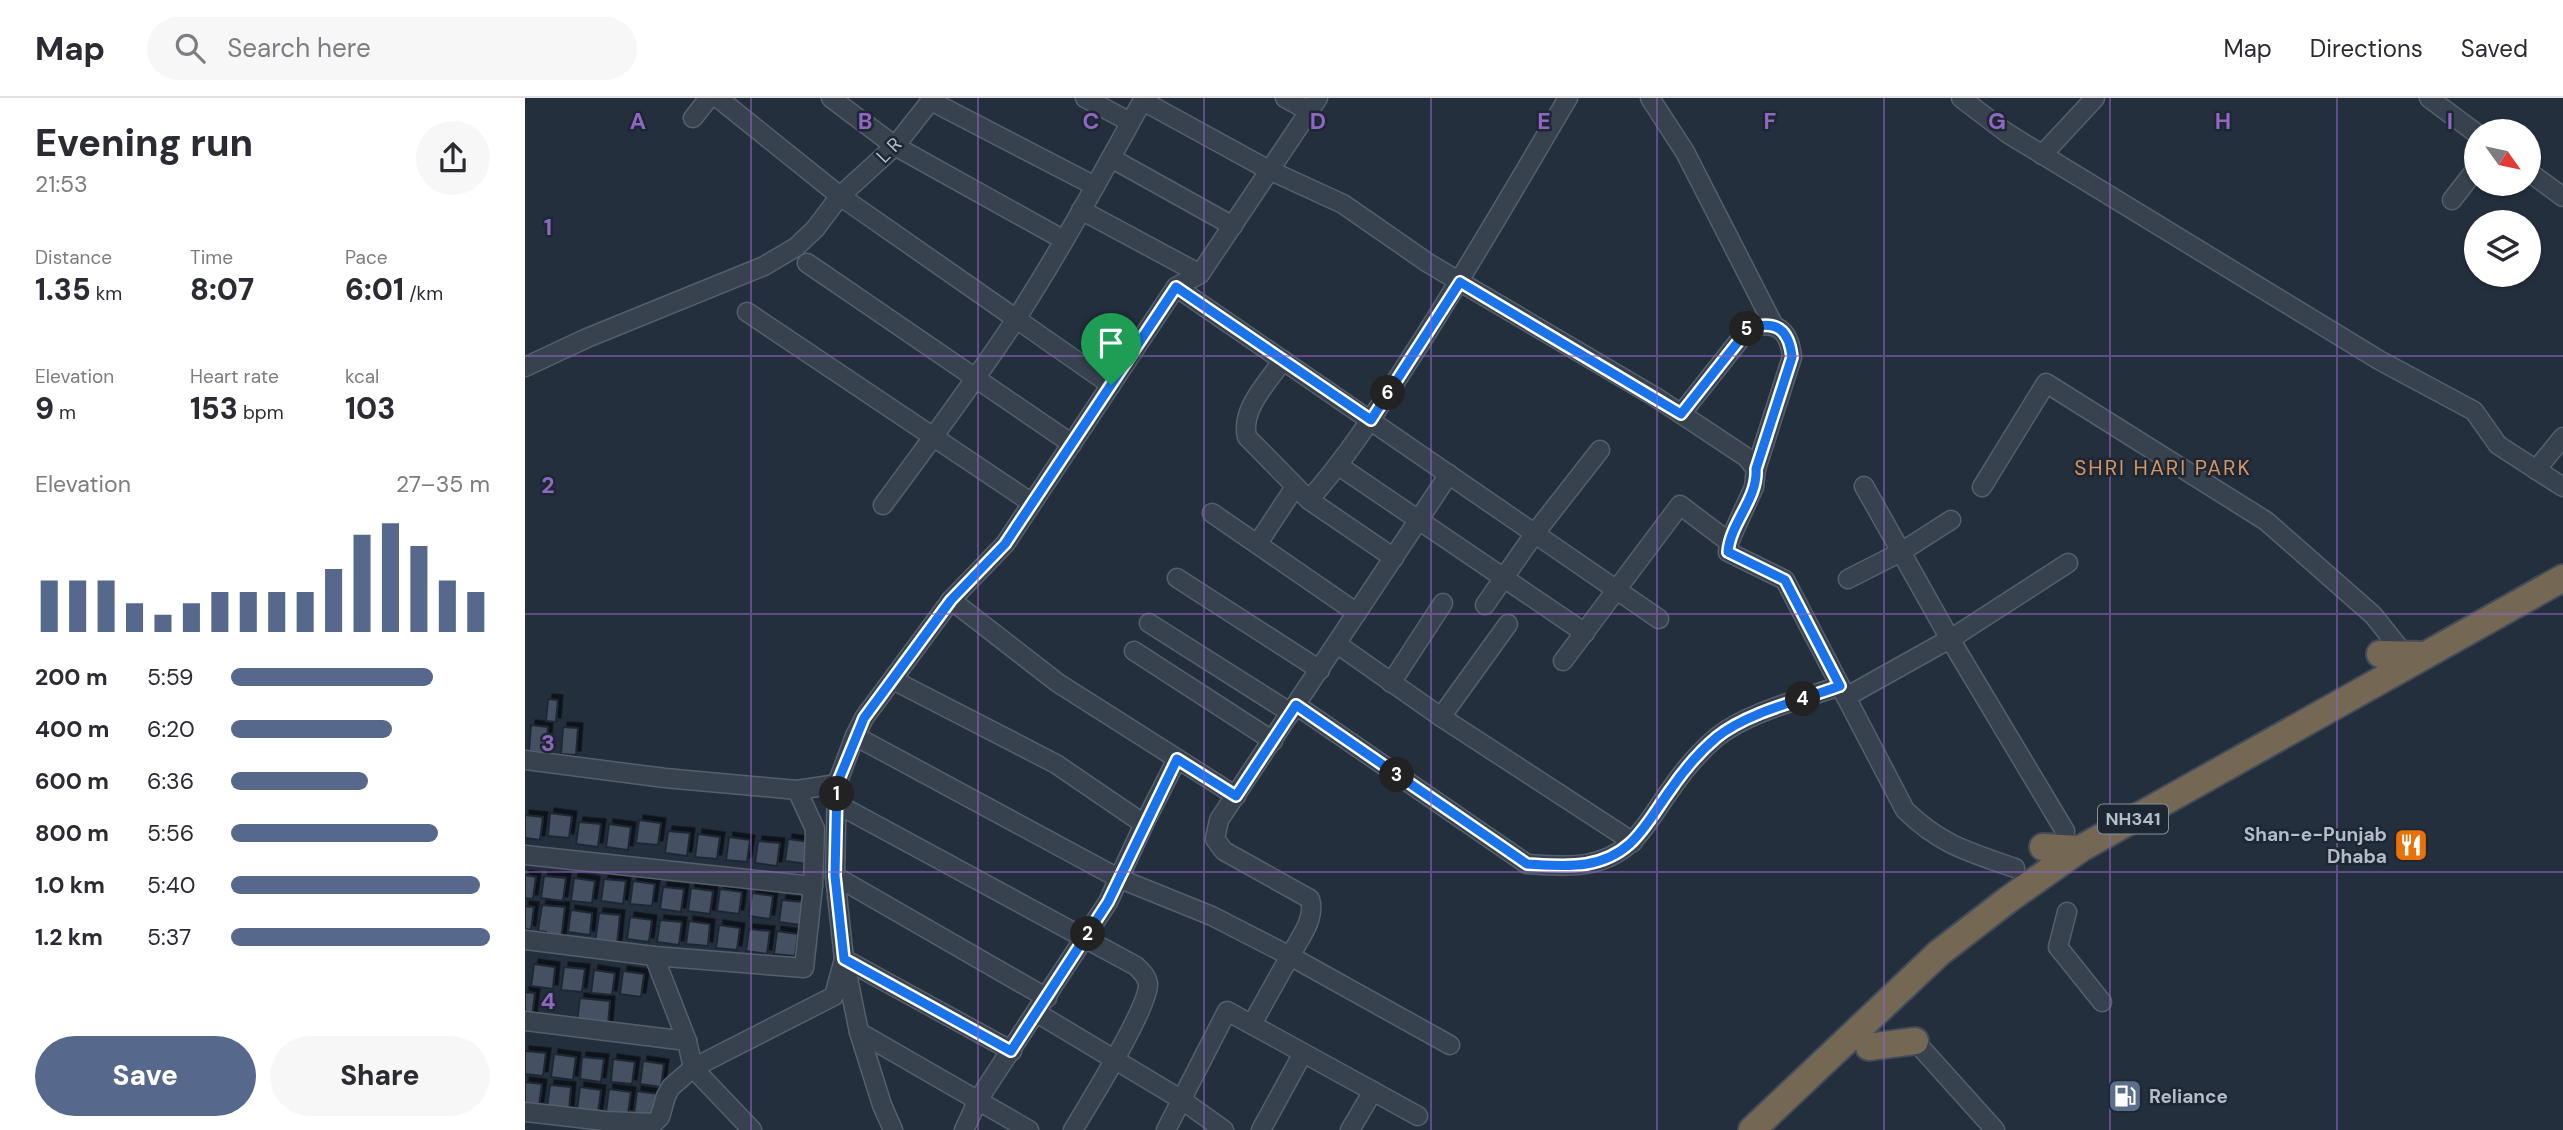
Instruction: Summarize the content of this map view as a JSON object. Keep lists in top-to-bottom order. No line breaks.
{"streets":{"highway":["NH341"],"street":["L R"]},"districts":["SHRI HARI PARK"],"places":{"restaurant":["Shan-e-Punjab Dhaba"],"fuel station":["Reliance"]},"north":"bottom right","page":{"header":"Map","search":"Search here","nav":["Map","Directions","Saved"],"heading":["Evening run","21:53"],"stats":[["Distance","1.35 km"],["Time","8:07"],["Pace","6:01 /km"],["Elevation","9 m"],["Heart rate","153 bpm"],["kcal","103"]],"pins":["5","6","4","3","1","2"],"chart":["Elevation","27–35 m"],"list":[{"name":"200 m","note":"5:59"},{"name":"400 m","note":"6:20"},{"name":"600 m","note":"6:36"},{"name":"800 m","note":"5:56"},{"name":"1.0 km","note":"5:40"},{"name":"1.2 km","note":"5:37"}],"buttons":["Save","Share"]},"grid":{"columns":["A","B","C","D","E","F","G","H","I"],"rows":["1","2","3","4"]}}
